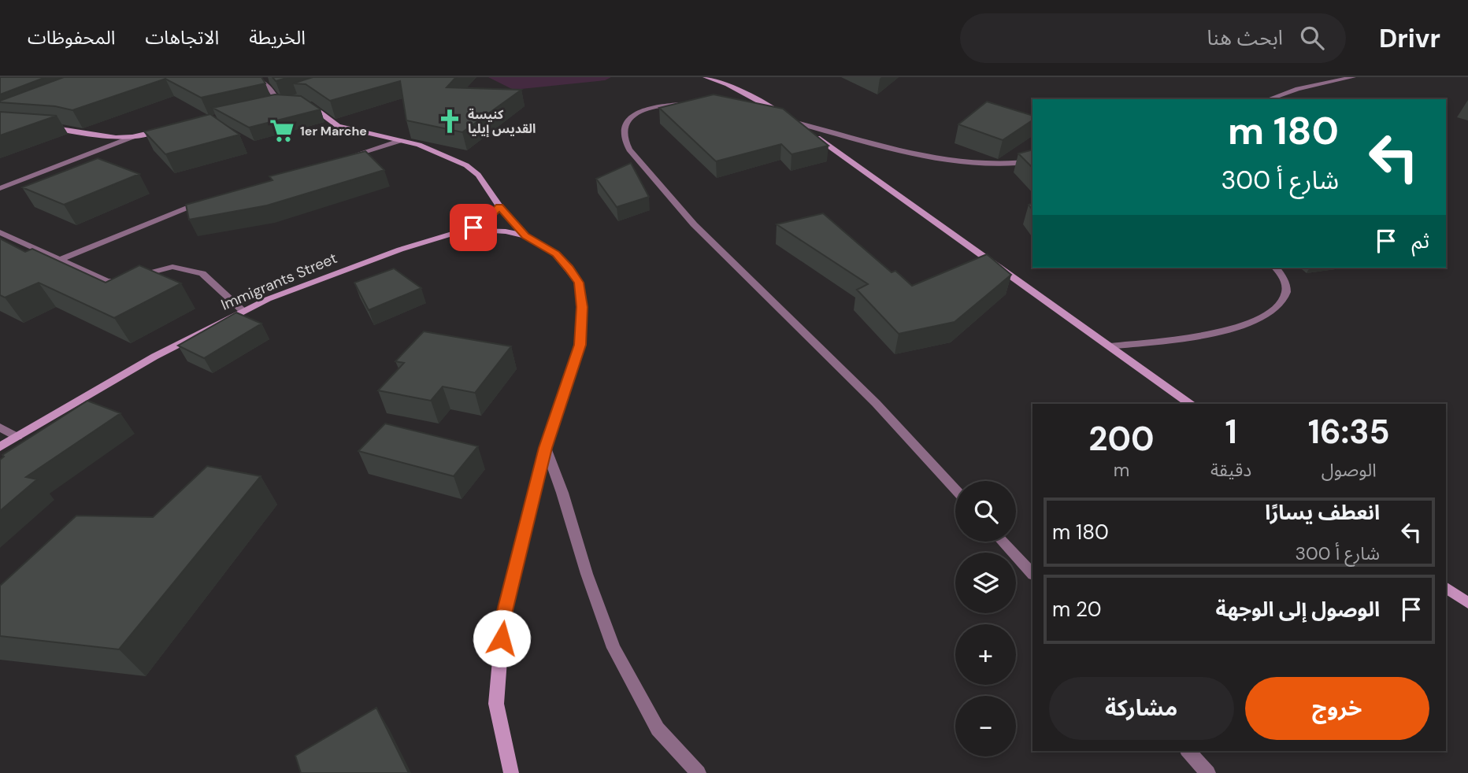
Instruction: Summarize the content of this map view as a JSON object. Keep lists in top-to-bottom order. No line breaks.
{"streets":{"street":["Immigrants Street"]},"places":{"church":["كنيسة القديس إيليا"],"supermarket":["1er Marche"]},"page":{"header":"Drivr","search":"ابحث هنا","nav":["الخريطة","الاتجاهات","المحفوظات"],"turn":["180 m","شارع أ 300"],"then":"ثم","eta":["16:35","الوصول","1","دقيقة","200","m"],"map_buttons":["+","−"],"list":[{"name":"انعطف يسارًا","note":"شارع أ 300","value":"180 m"},{"name":"الوصول إلى الوجهة","value":"20 m"}],"buttons":["خروج","مشاركة"]}}
